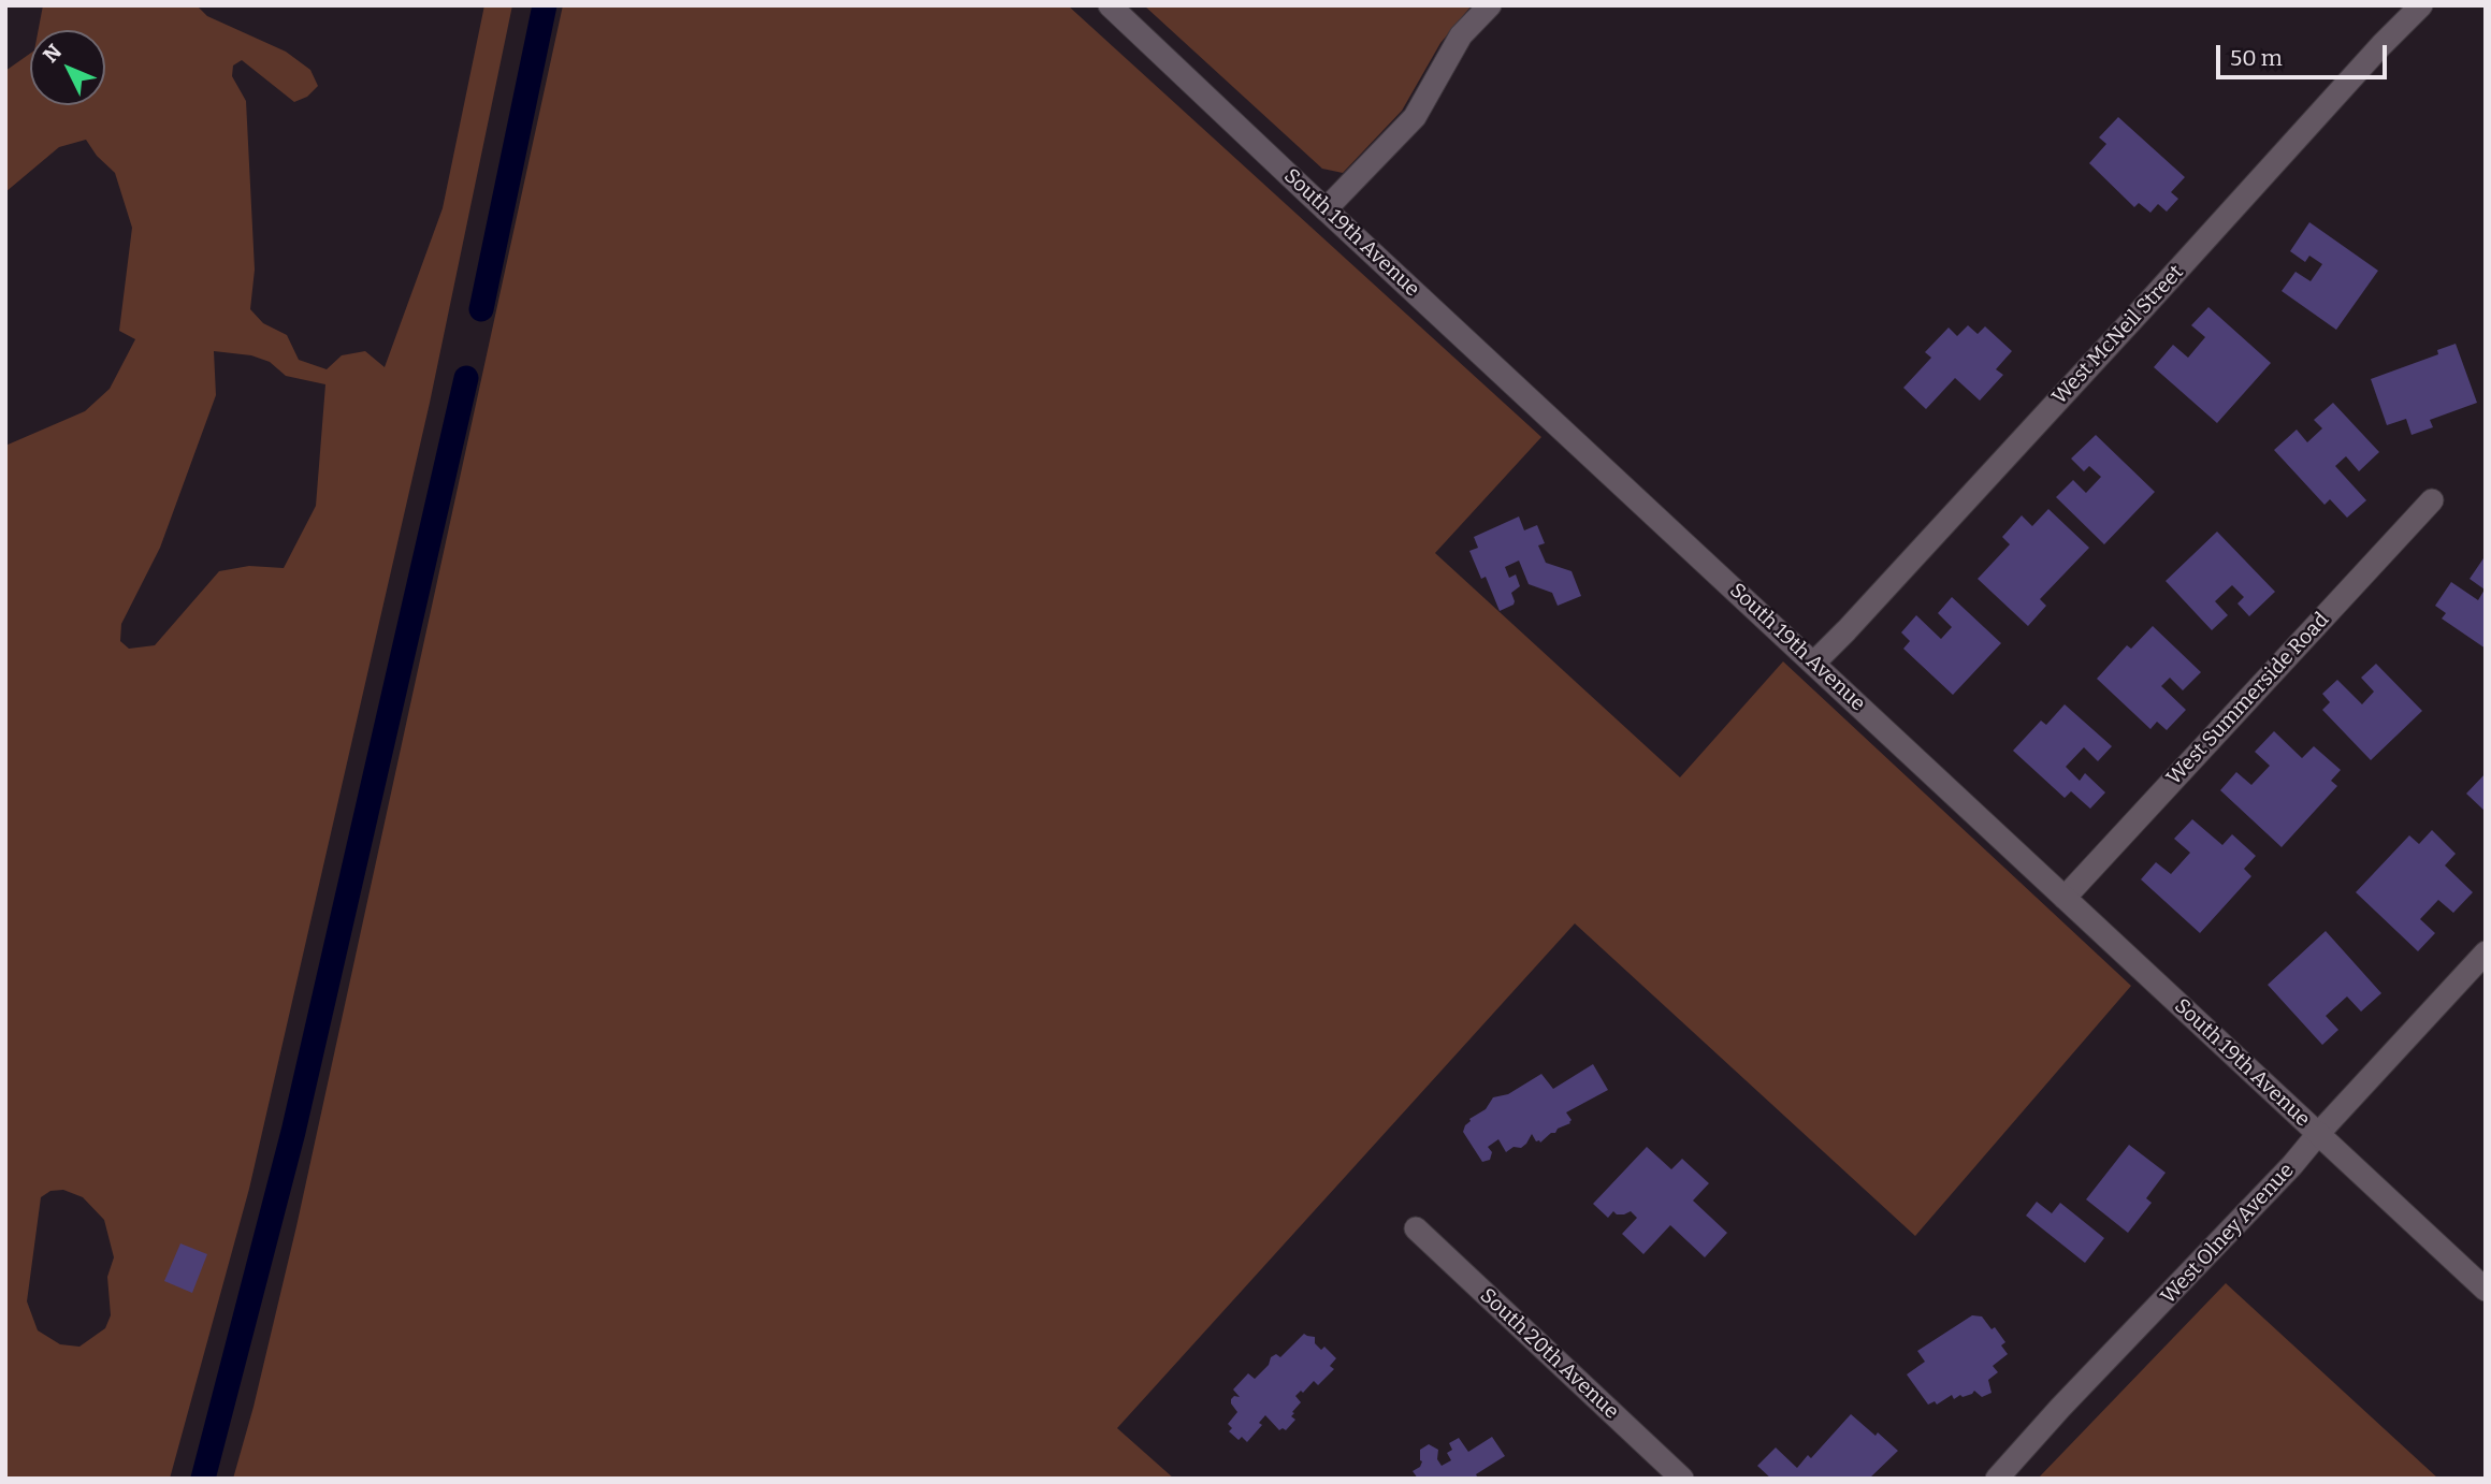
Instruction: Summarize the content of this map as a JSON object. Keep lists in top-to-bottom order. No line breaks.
{"streets":{"street":["South 19th Avenue","West McNeil Street","West Summerside Road","West Olney Avenue","South 20th Avenue"]},"crossings":[["South 19th Avenue","West McNeil Street"],["South 19th Avenue","West Summerside Road"],["South 19th Avenue","West Olney Avenue"]],"scale_bar":"50 m","north":"top left"}
